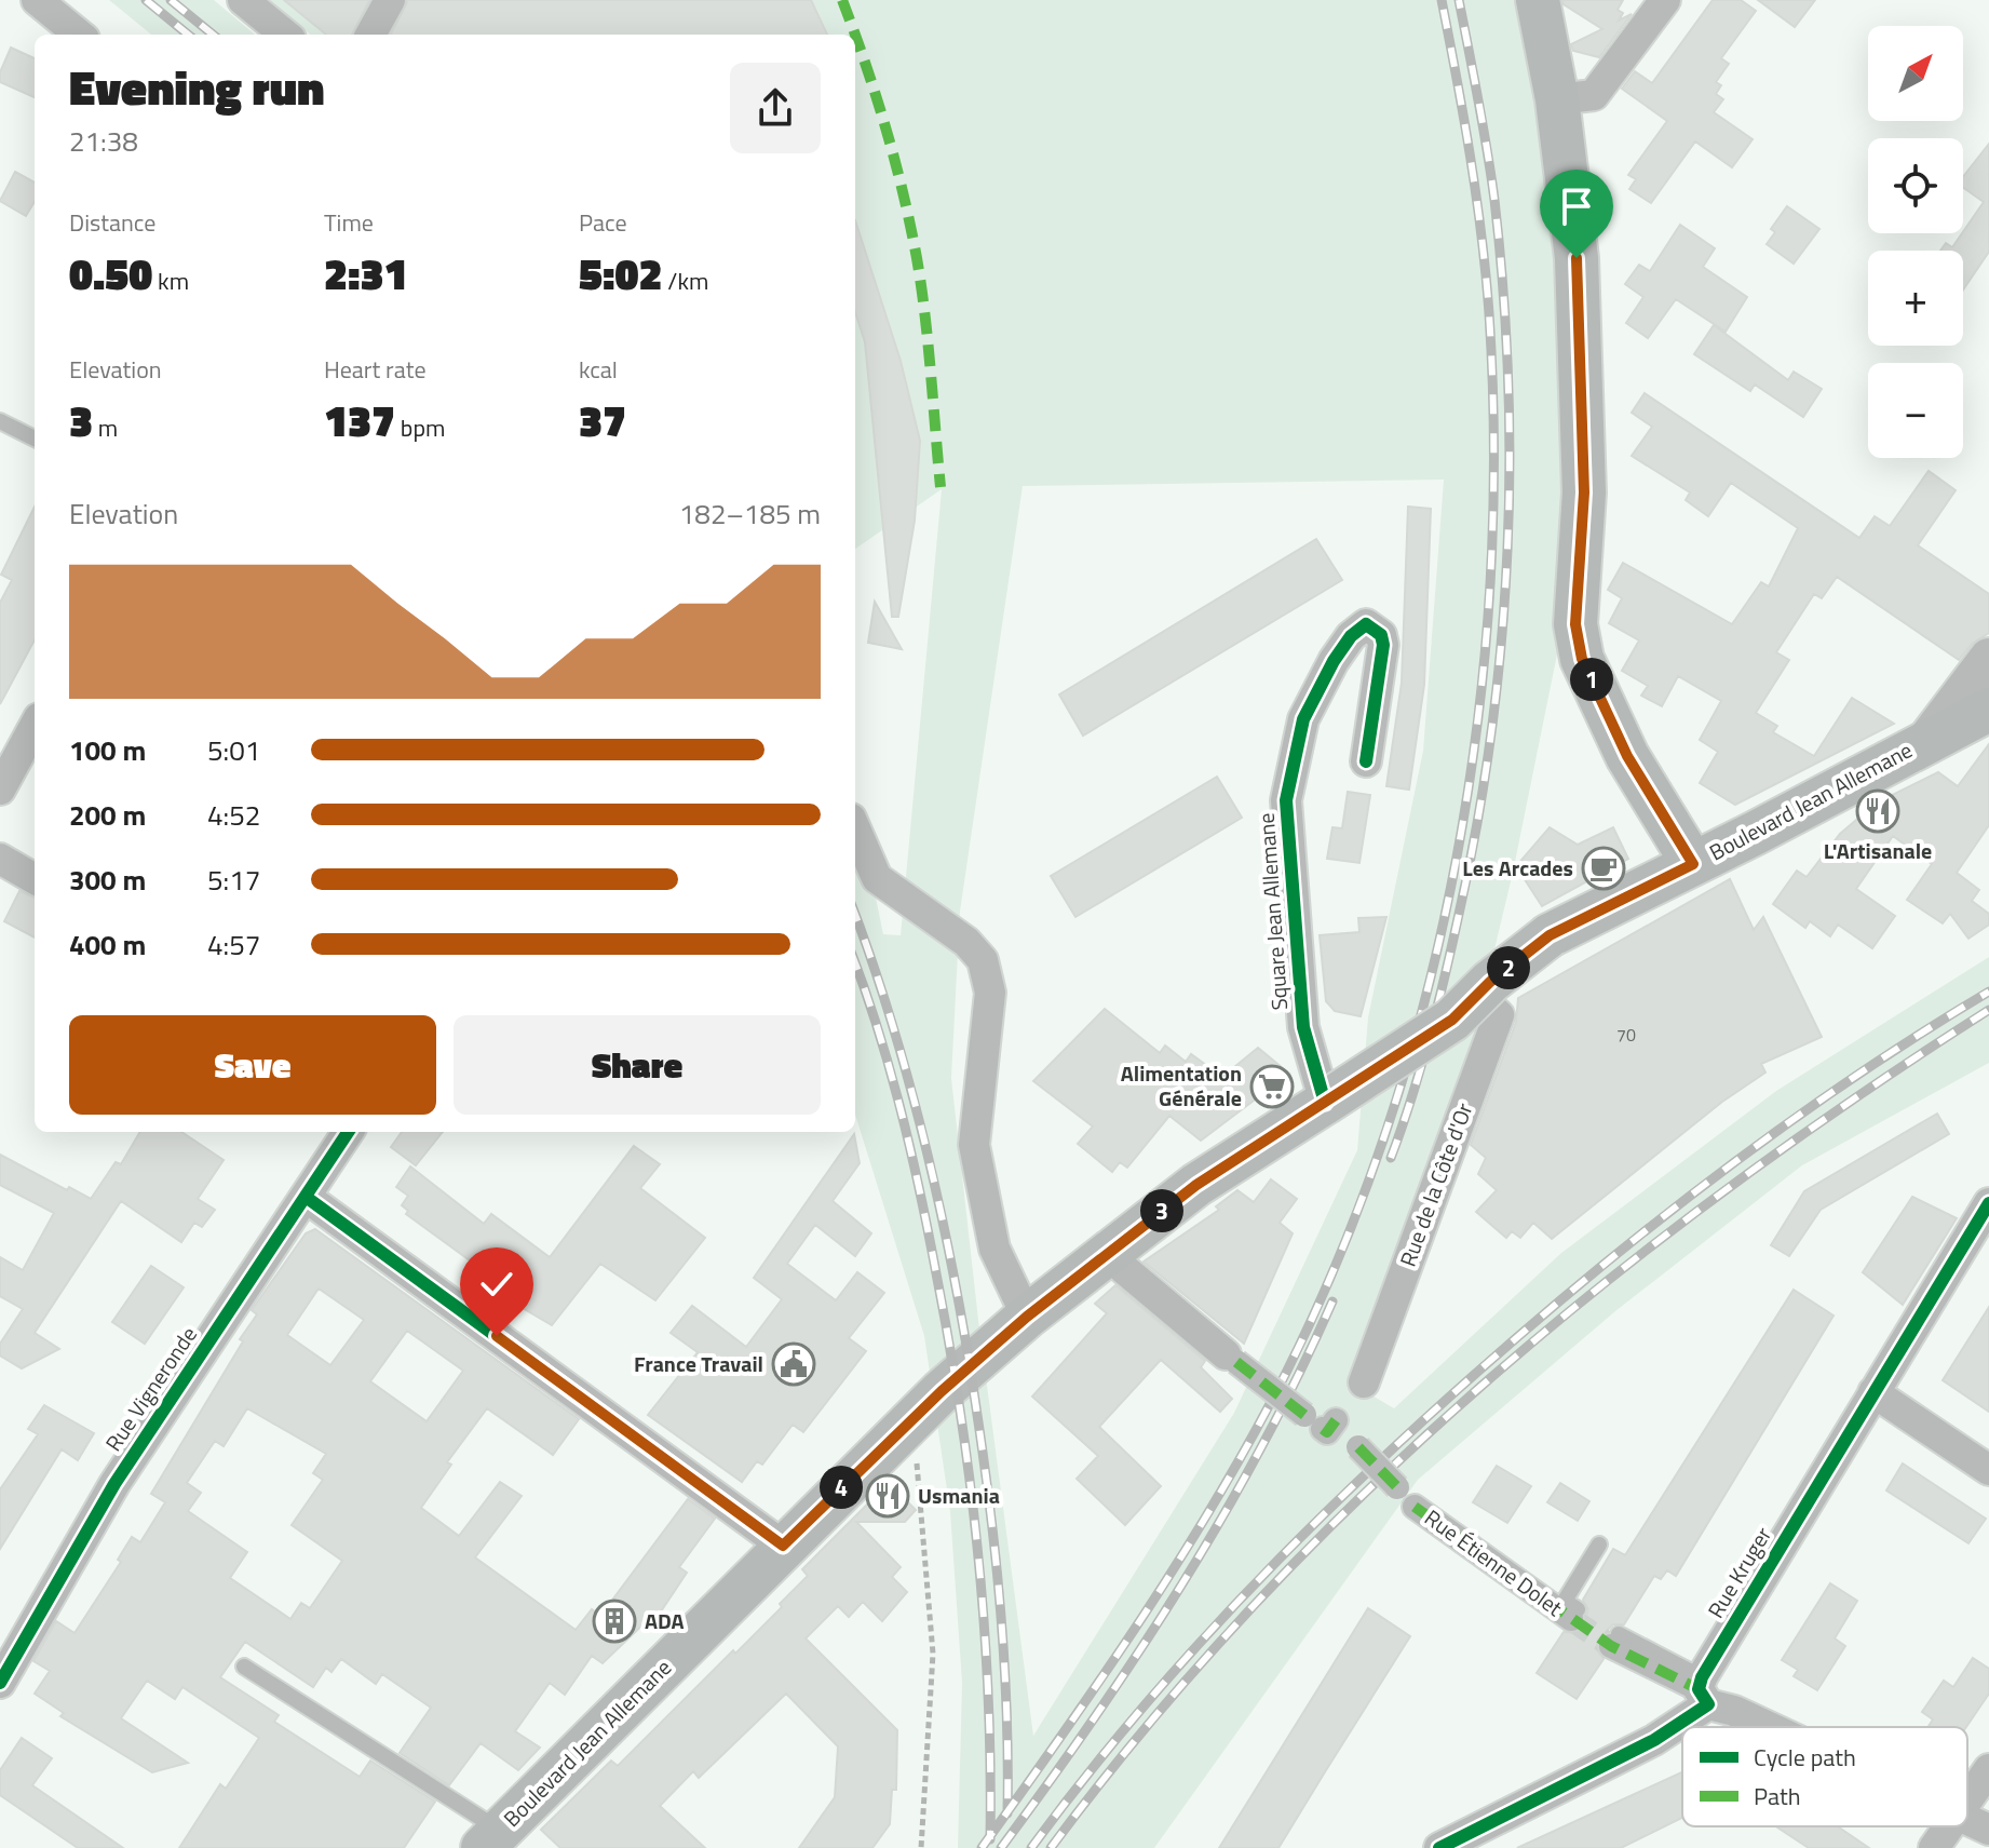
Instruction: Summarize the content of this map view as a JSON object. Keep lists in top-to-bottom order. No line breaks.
{"streets":{"main road":["Boulevard Jean Allemane"],"street":["Square Jean Allemane","Rue de la Côte d'Or","Rue Vigneronde","Rue Étienne Dolet","Rue Kruger"]},"crossings":[["Boulevard Jean Allemane","Square Jean Allemane"],["Boulevard Jean Allemane","Rue de la Côte d'Or"]],"places":{"restaurant":["L'Artisanale","Usmania"],"cafe":["Les Arcades"],"supermarket":["Alimentation Générale"],"public building":["France Travail"],"building":["ADA"]},"house_numbers":["70"],"legend":["Cycle path","Path"],"north":"top right","page":{"map_buttons":["+","−"],"heading":["Evening run","21:38"],"stats":[["Distance","0.50 km"],["Time","2:31"],["Pace","5:02 /km"],["Elevation","3 m"],["Heart rate","137 bpm"],["kcal","37"]],"chart":["Elevation","182–185 m"],"pins":["1","2","3","4"],"list":[{"name":"100 m","note":"5:01"},{"name":"200 m","note":"4:52"},{"name":"300 m","note":"5:17"},{"name":"400 m","note":"4:57"}],"buttons":["Save","Share"]}}
